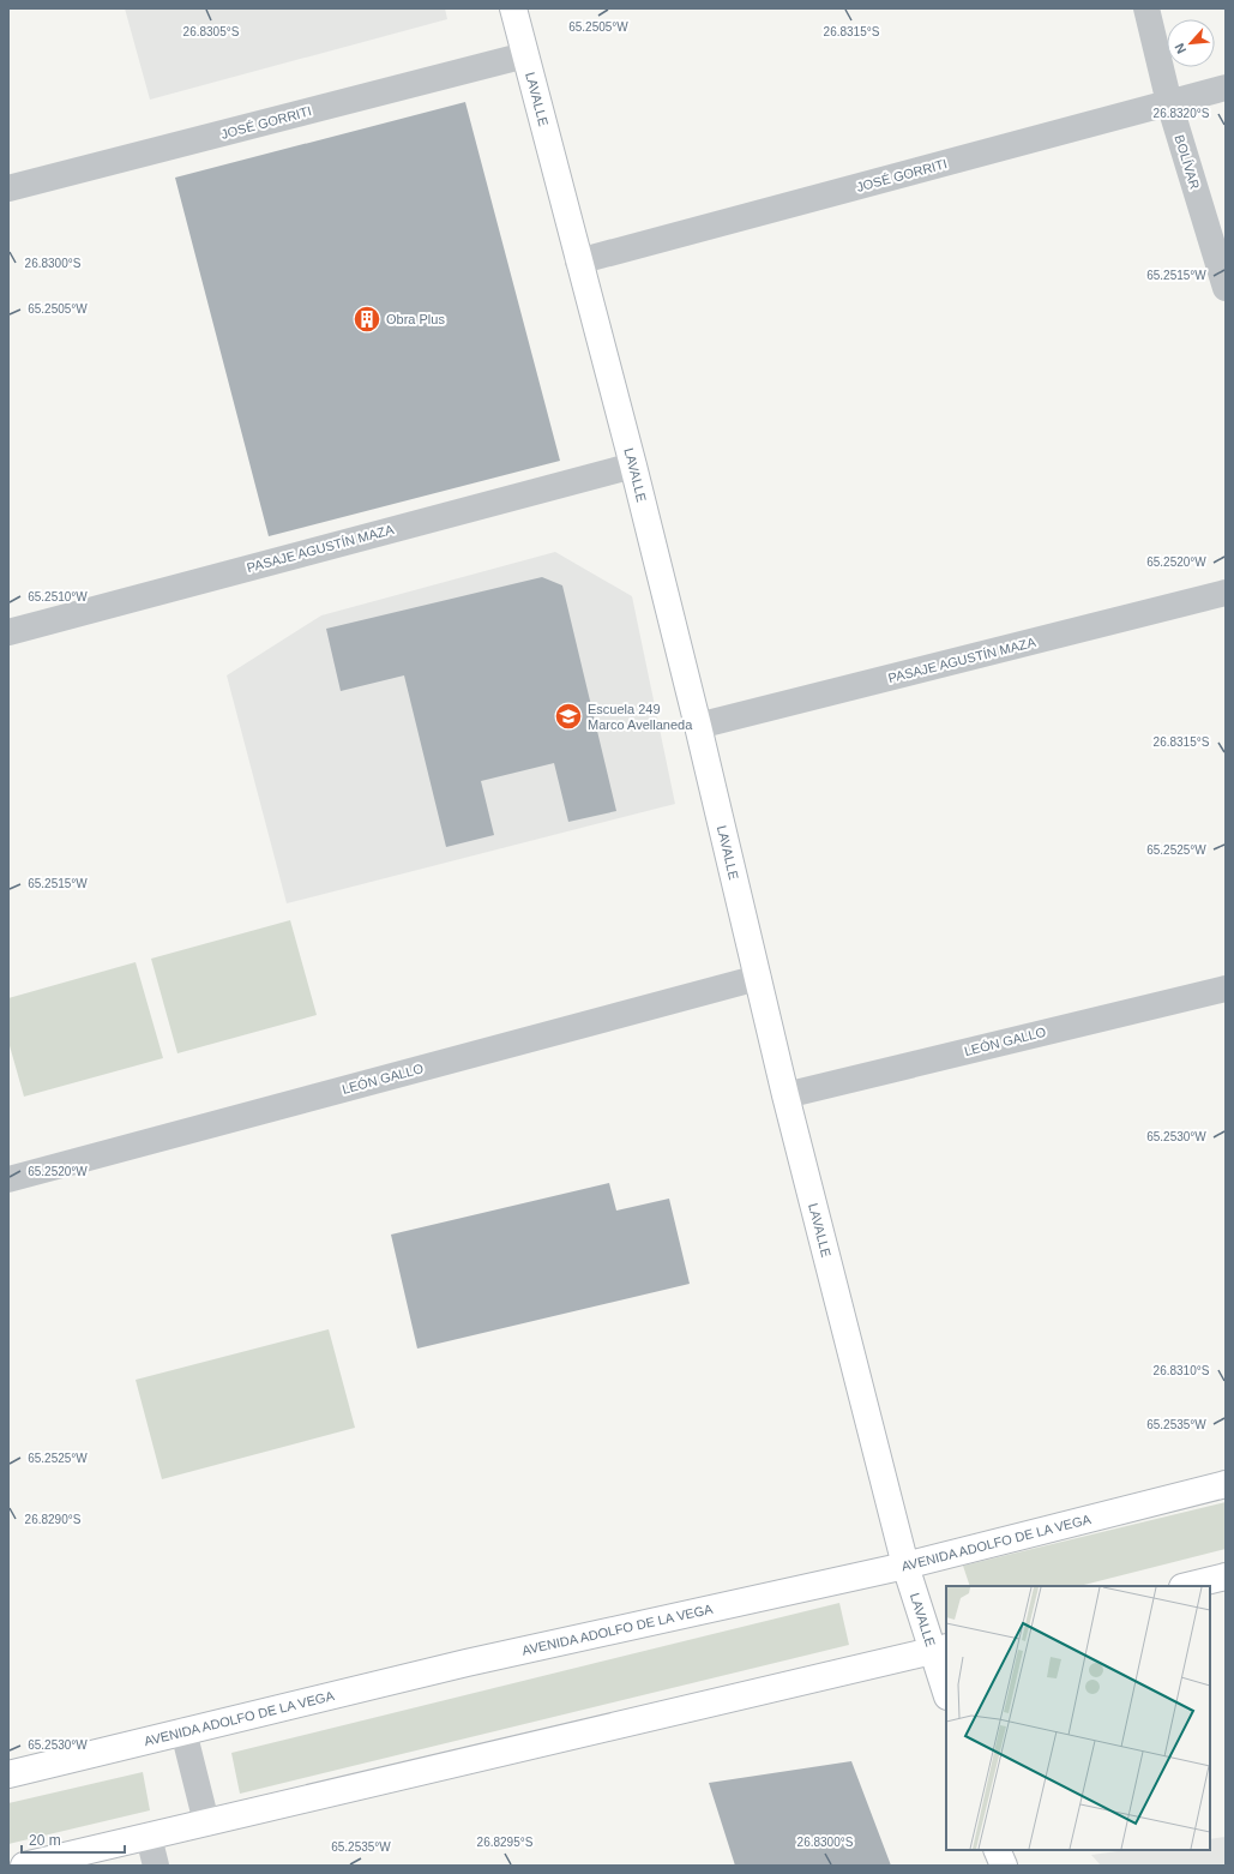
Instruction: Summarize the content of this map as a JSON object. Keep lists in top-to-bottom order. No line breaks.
{"streets":{"main road":["LAVALLE","AVENIDA ADOLFO DE LA VEGA"],"street":["JOSÉ GORRITI","BOLÍVAR","PASAJE AGUSTÍN MAZA","LEÓN GALLO"]},"crossings":[["LAVALLE","JOSÉ GORRITI"],["LAVALLE","PASAJE AGUSTÍN MAZA"],["LAVALLE","LEÓN GALLO"],["LAVALLE","AVENIDA ADOLFO DE LA VEGA"],["JOSÉ GORRITI","BOLÍVAR"]],"places":{"building":["Obra Plus"],"school or university":["Escuela 249 Marco Avellaneda"]},"scale_bar":"20 m","north":"bottom left","coordinates":["65.2505°W","26.8305°S","26.8315°S","26.8320°S","26.8300°S","65.2515°W","65.2520°W","65.2510°W","65.2525°W","65.2530°W","26.8310°S","65.2535°W","26.8290°S","26.8295°S"]}
